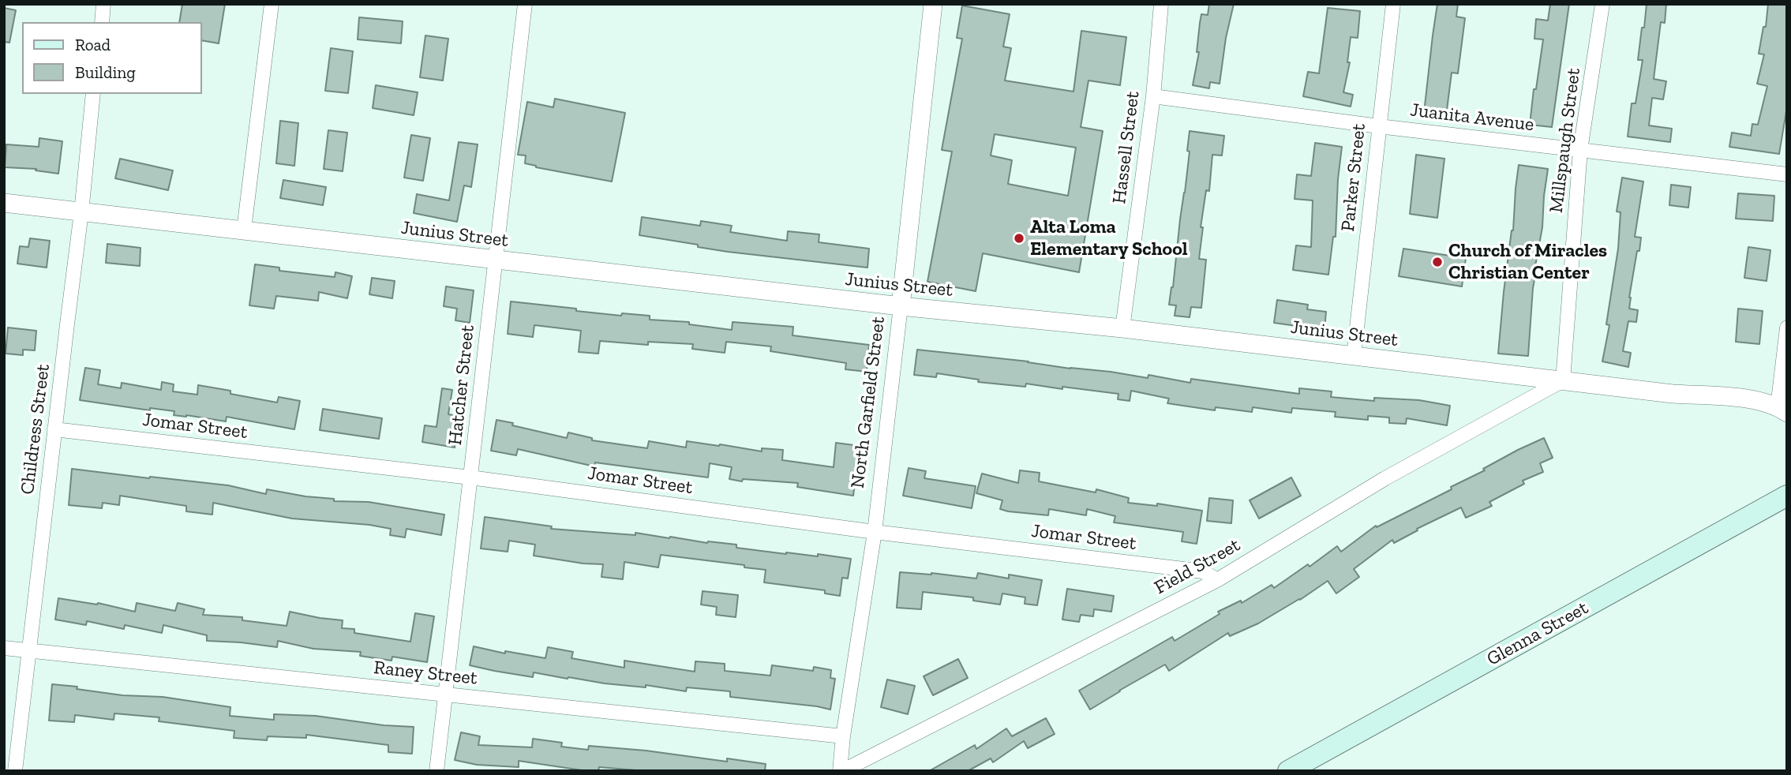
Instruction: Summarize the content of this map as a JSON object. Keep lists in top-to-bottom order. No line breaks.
{"streets":{"main road":["Glenna Street"],"street":["Juanita Avenue","Millspaugh Street","Hassell Street","Parker Street","Junius Street","Hatcher Street","North Garfield Street","Jomar Street","Childress Street","Field Street","Raney Street"]},"crossings":[["Juanita Avenue","Millspaugh Street"],["Juanita Avenue","Hassell Street"],["Juanita Avenue","Parker Street"],["Millspaugh Street","Junius Street"],["Millspaugh Street","Field Street"],["Hassell Street","Junius Street"],["Parker Street","Junius Street"],["Junius Street","Hatcher Street"],["Junius Street","North Garfield Street"],["Junius Street","Childress Street"],["Junius Street","Field Street"],["Hatcher Street","Jomar Street"],["Hatcher Street","Raney Street"],["North Garfield Street","Jomar Street"],["North Garfield Street","Field Street"],["North Garfield Street","Raney Street"],["Jomar Street","Childress Street"],["Jomar Street","Field Street"],["Childress Street","Raney Street"]],"places":["Alta Loma Elementary School","Church of Miracles Christian Center"],"legend":["Road","Building"]}
